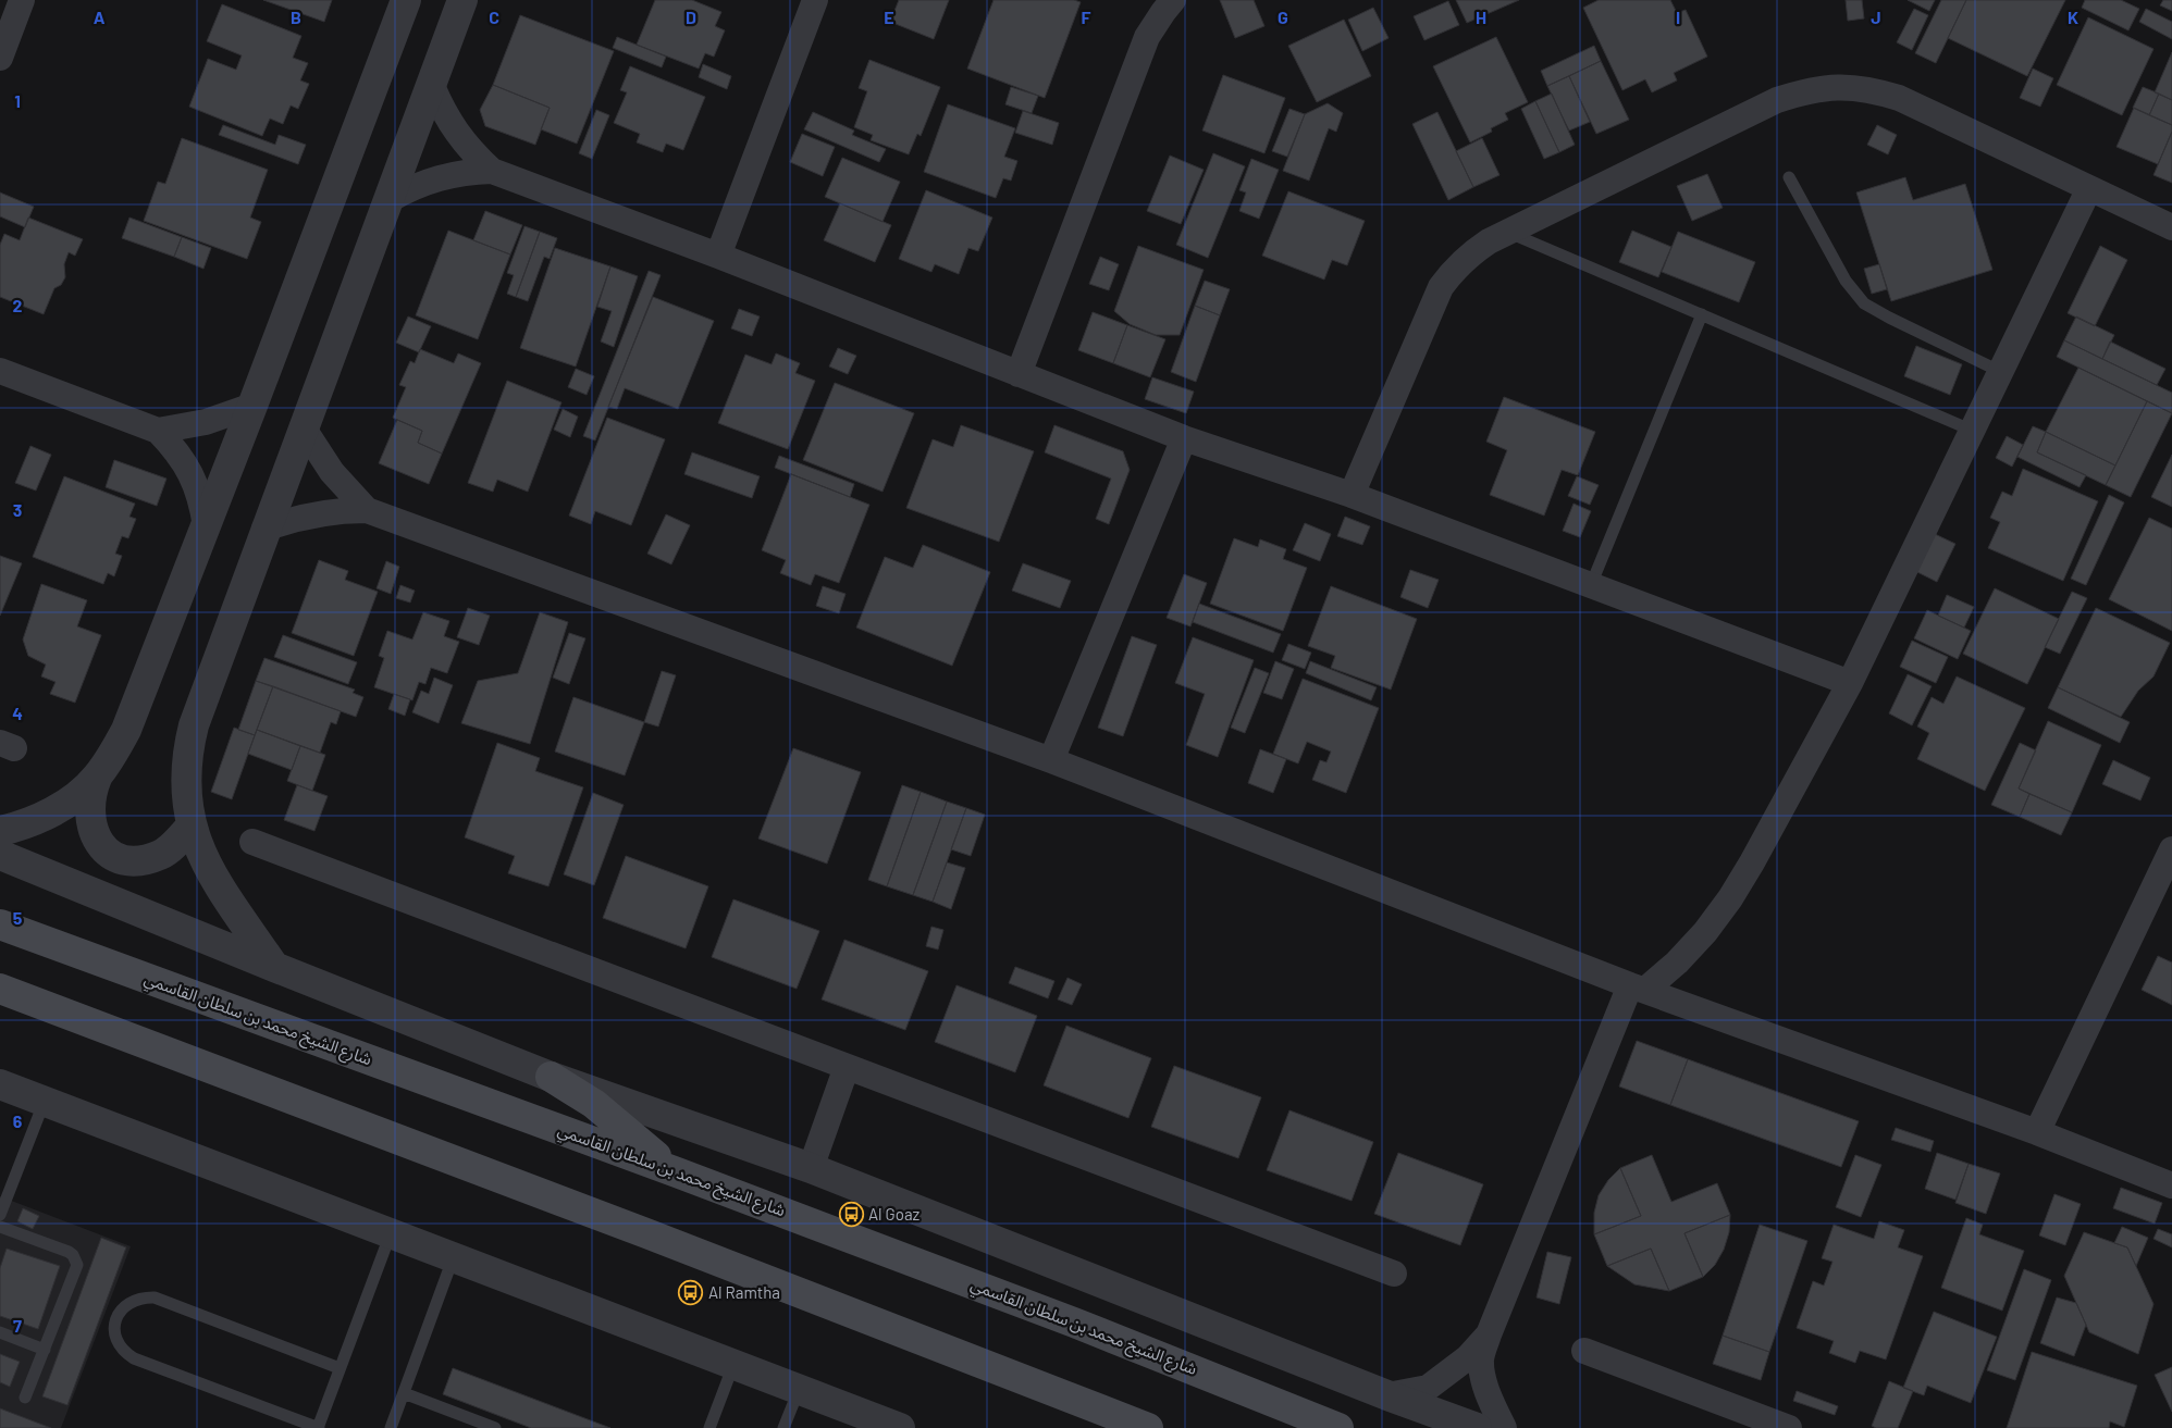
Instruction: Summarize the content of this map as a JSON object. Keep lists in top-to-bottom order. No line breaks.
{"streets":{"main road":["شارع الشيخ محمد بن سلطان القاسمي"]},"places":{"bus stop":["Al Goaz","Al Ramtha"]},"grid":{"columns":["A","B","C","D","E","F","G","H","I","J","K"],"rows":["1","2","3","4","5","6","7"]}}
